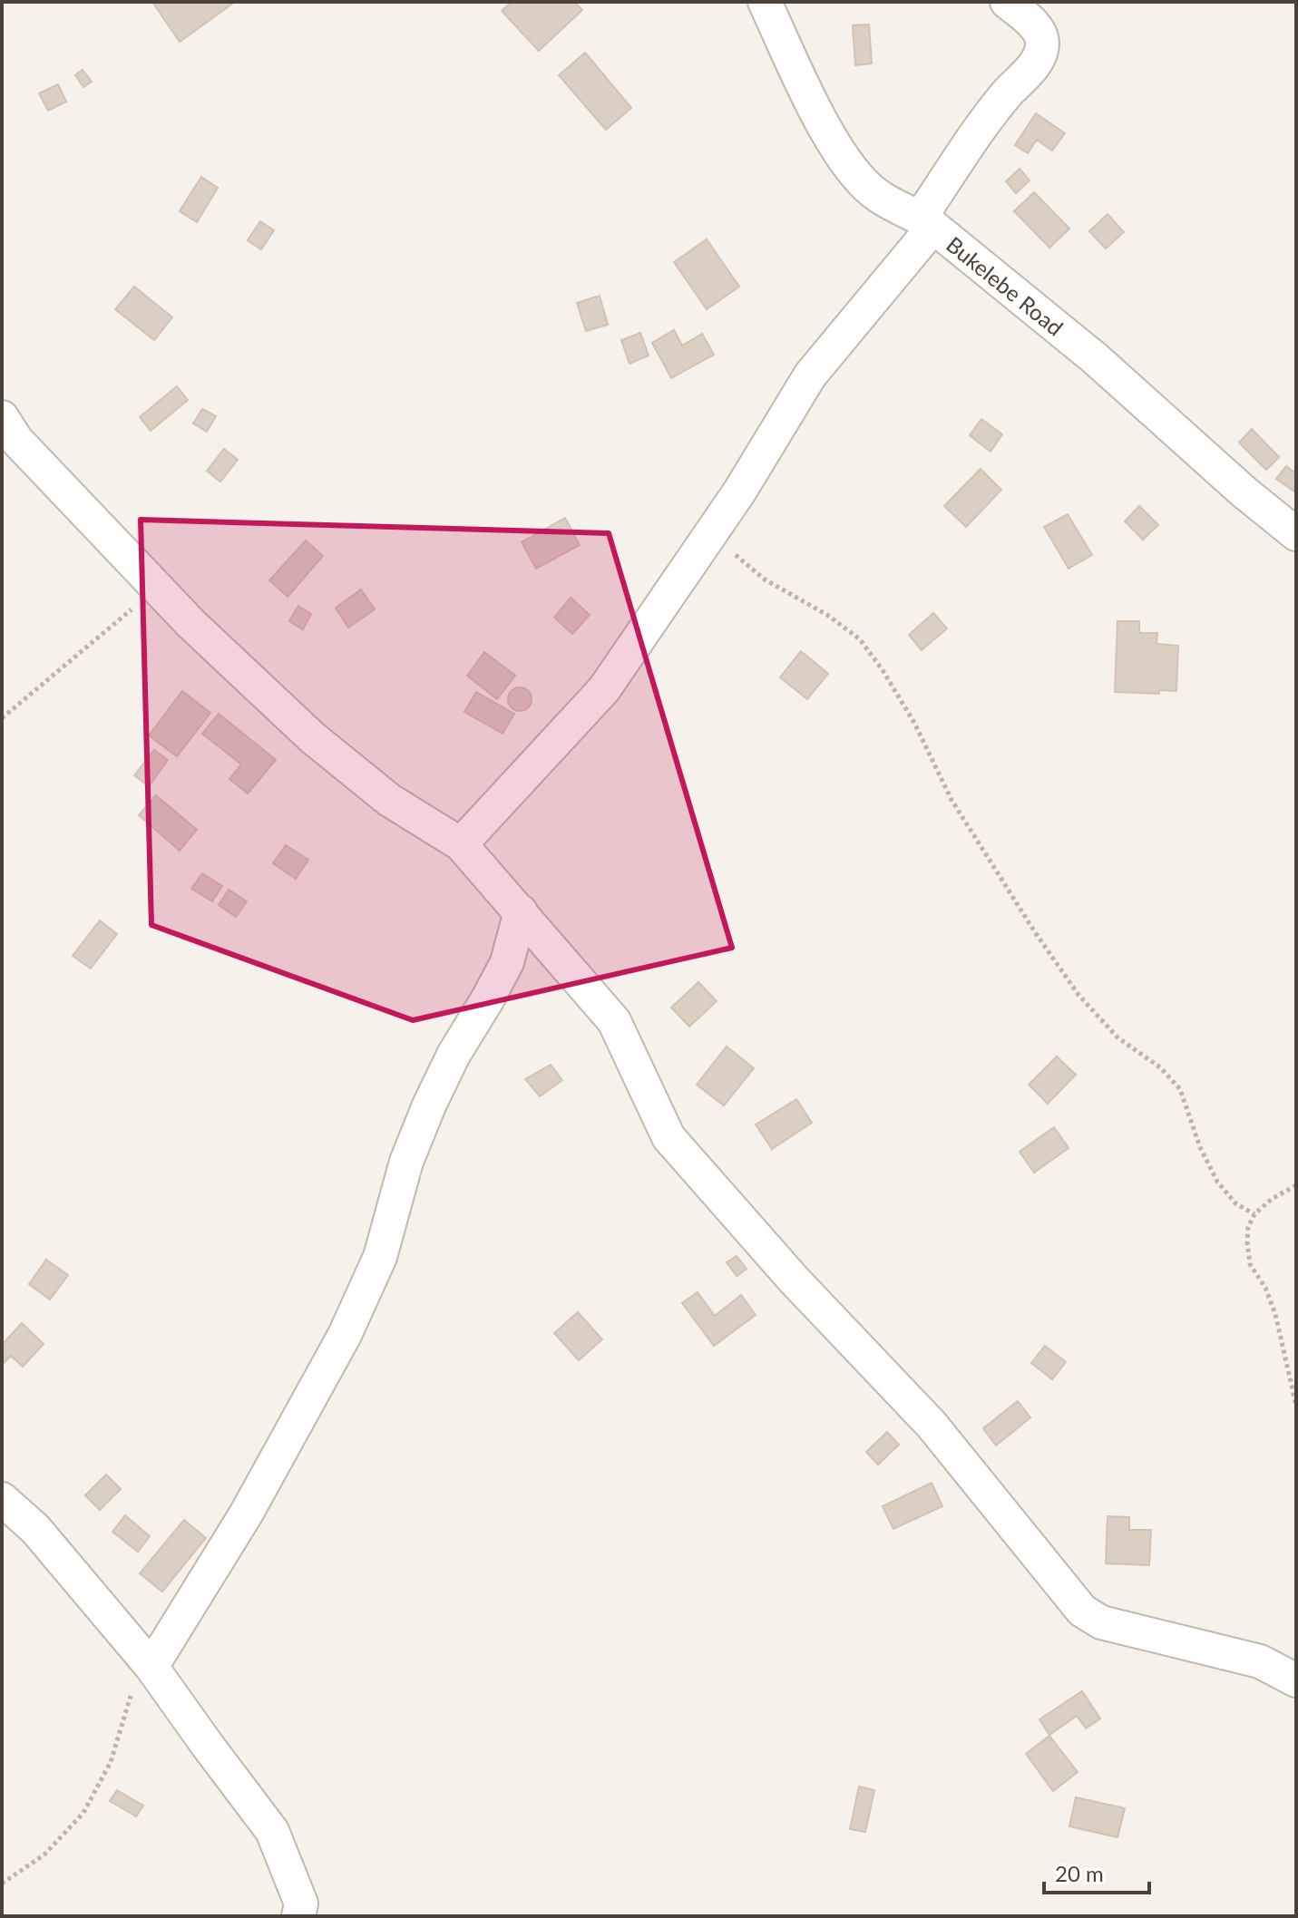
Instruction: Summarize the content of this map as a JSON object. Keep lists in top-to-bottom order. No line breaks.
{"streets":{"street":["Bukelebe Road"]},"scale_bar":"20 m"}
